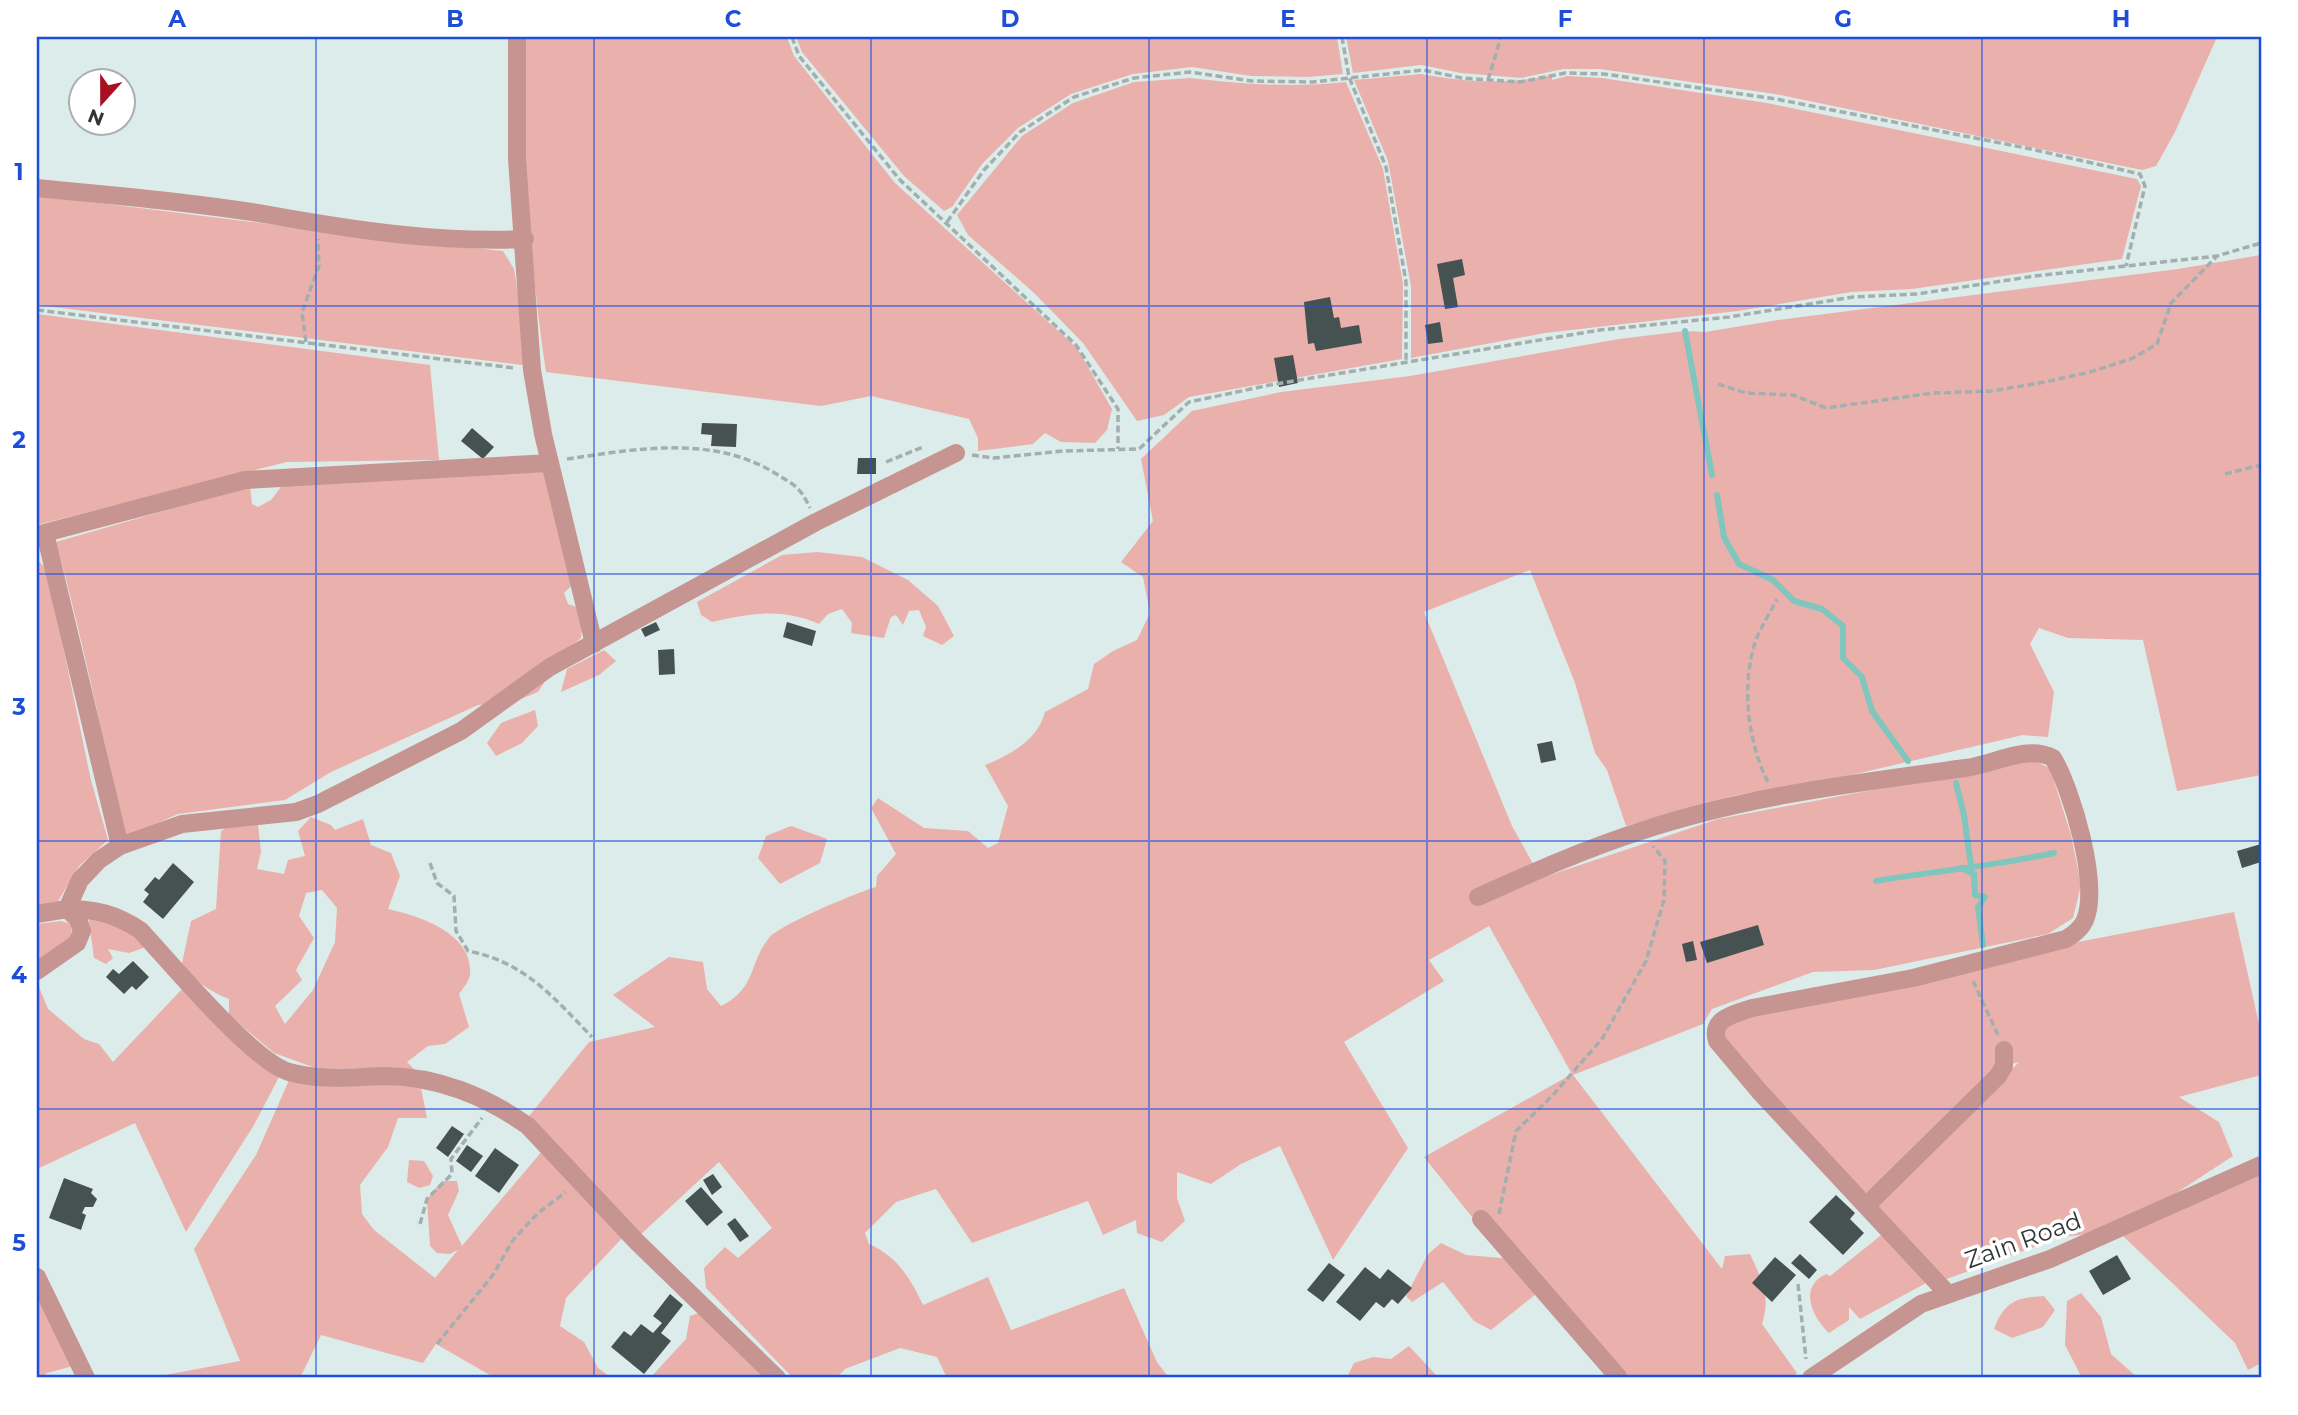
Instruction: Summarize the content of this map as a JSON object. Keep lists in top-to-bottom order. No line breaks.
{"streets":{"street":["Zain Road"]},"north":"bottom","grid":{"columns":["A","B","C","D","E","F","G","H"],"rows":["1","2","3","4","5"]}}
